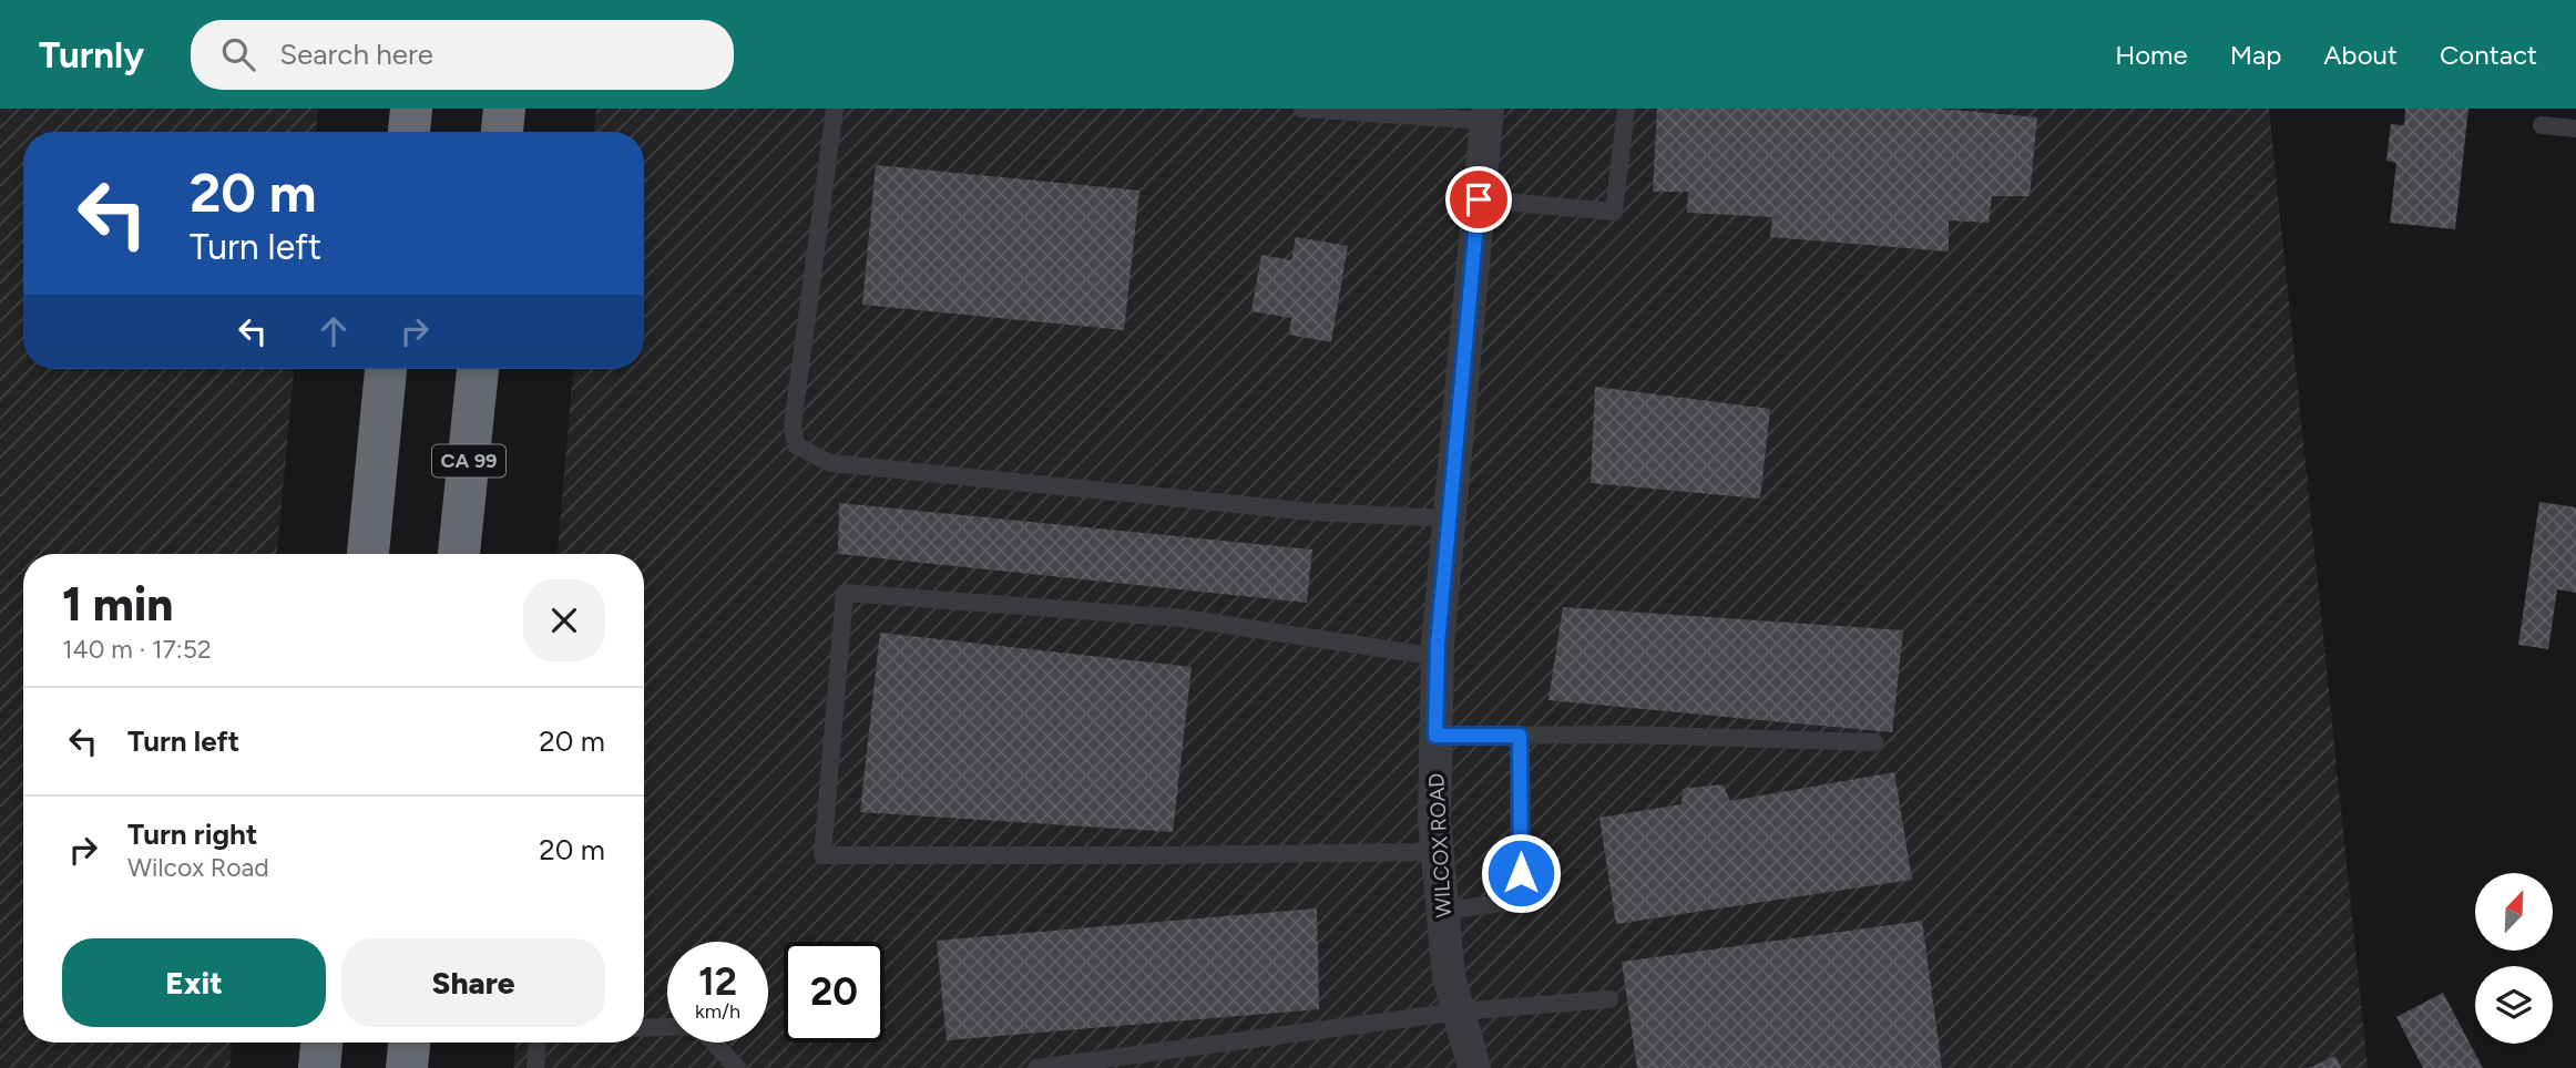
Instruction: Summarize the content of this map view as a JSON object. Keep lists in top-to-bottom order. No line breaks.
{"streets":{"highway":["CA 99"],"street":["WILCOX ROAD"]},"north":"top right","page":{"header":"Turnly","search":"Search here","nav":["Home","Map","About","Contact"],"turn":["20 m","Turn left"],"heading":["1 min","140 m · 17:52"],"list":[{"name":"Turn left","value":"20 m"},{"name":"Turn right","note":"Wilcox Road","value":"20 m"}],"buttons":["Exit","Share"],"speed":"12 km/h","limit":"20"}}
